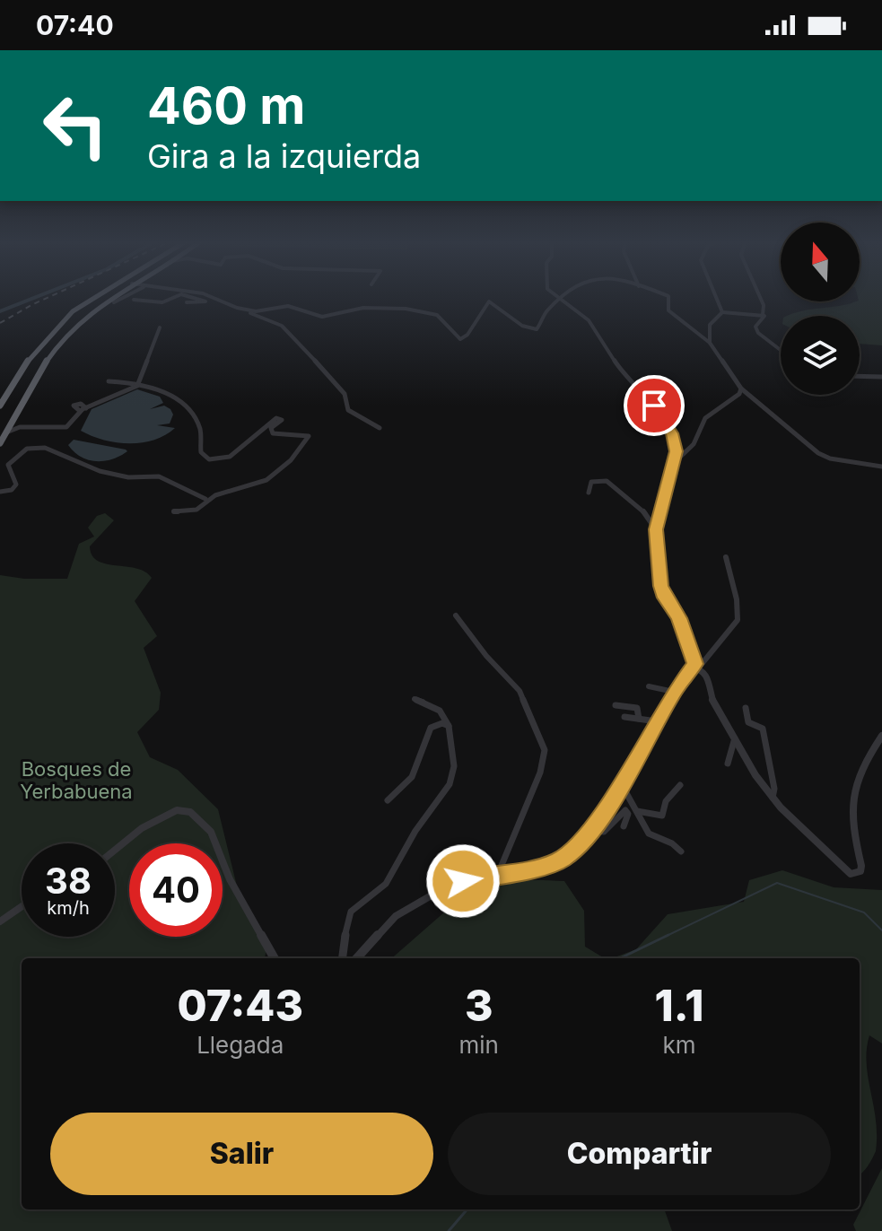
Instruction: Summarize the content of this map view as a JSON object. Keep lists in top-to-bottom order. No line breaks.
{"parks":["Bosques de Yerbabuena"],"north":"top","page":{"status":"07:40","turn":["460 m","Gira a la izquierda"],"speed":"38 km/h","limit":"40","eta":["07:43","Llegada","3","min","1.1","km"],"buttons":["Salir","Compartir"]}}
